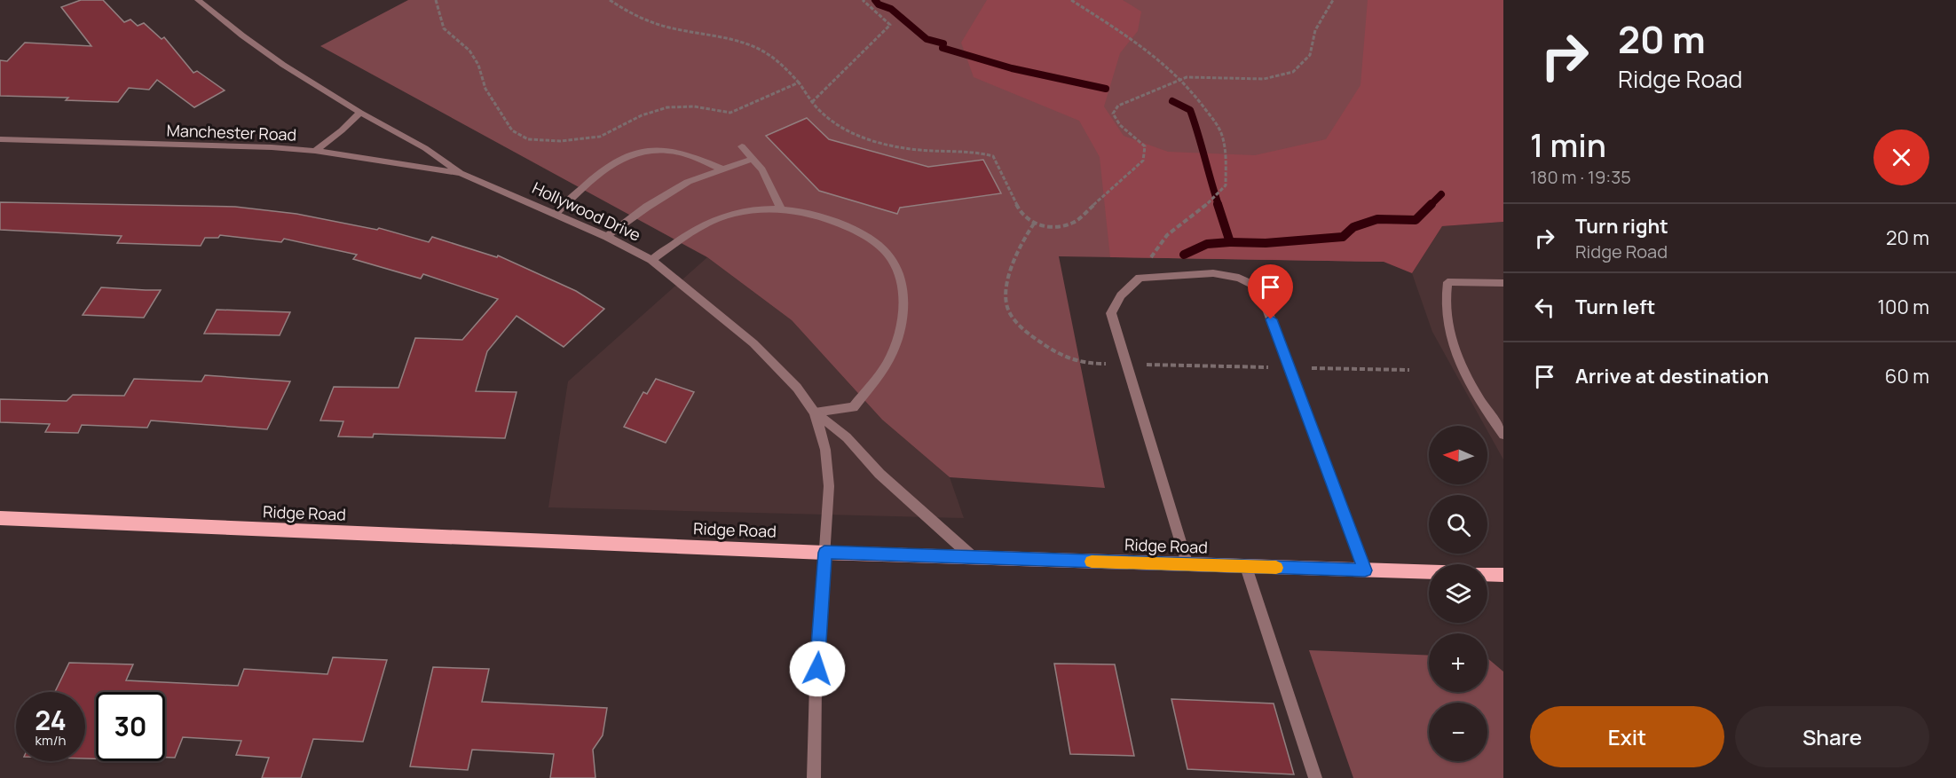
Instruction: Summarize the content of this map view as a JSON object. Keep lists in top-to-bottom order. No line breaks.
{"streets":{"main road":["Ridge Road"],"street":["Manchester Road","Hollywood Drive"]},"crossings":[["Manchester Road","Hollywood Drive"],["Hollywood Drive","Ridge Road"]],"north":"left","page":{"turn":["20 m","Ridge Road"],"heading":["1 min","180 m · 19:35"],"list":[{"name":"Turn right","note":"Ridge Road","value":"20 m"},{"name":"Turn left","value":"100 m"},{"name":"Arrive at destination","value":"60 m"}],"map_buttons":["+","−"],"speed":"24 km/h","limit":"30","buttons":["Exit","Share"]}}
